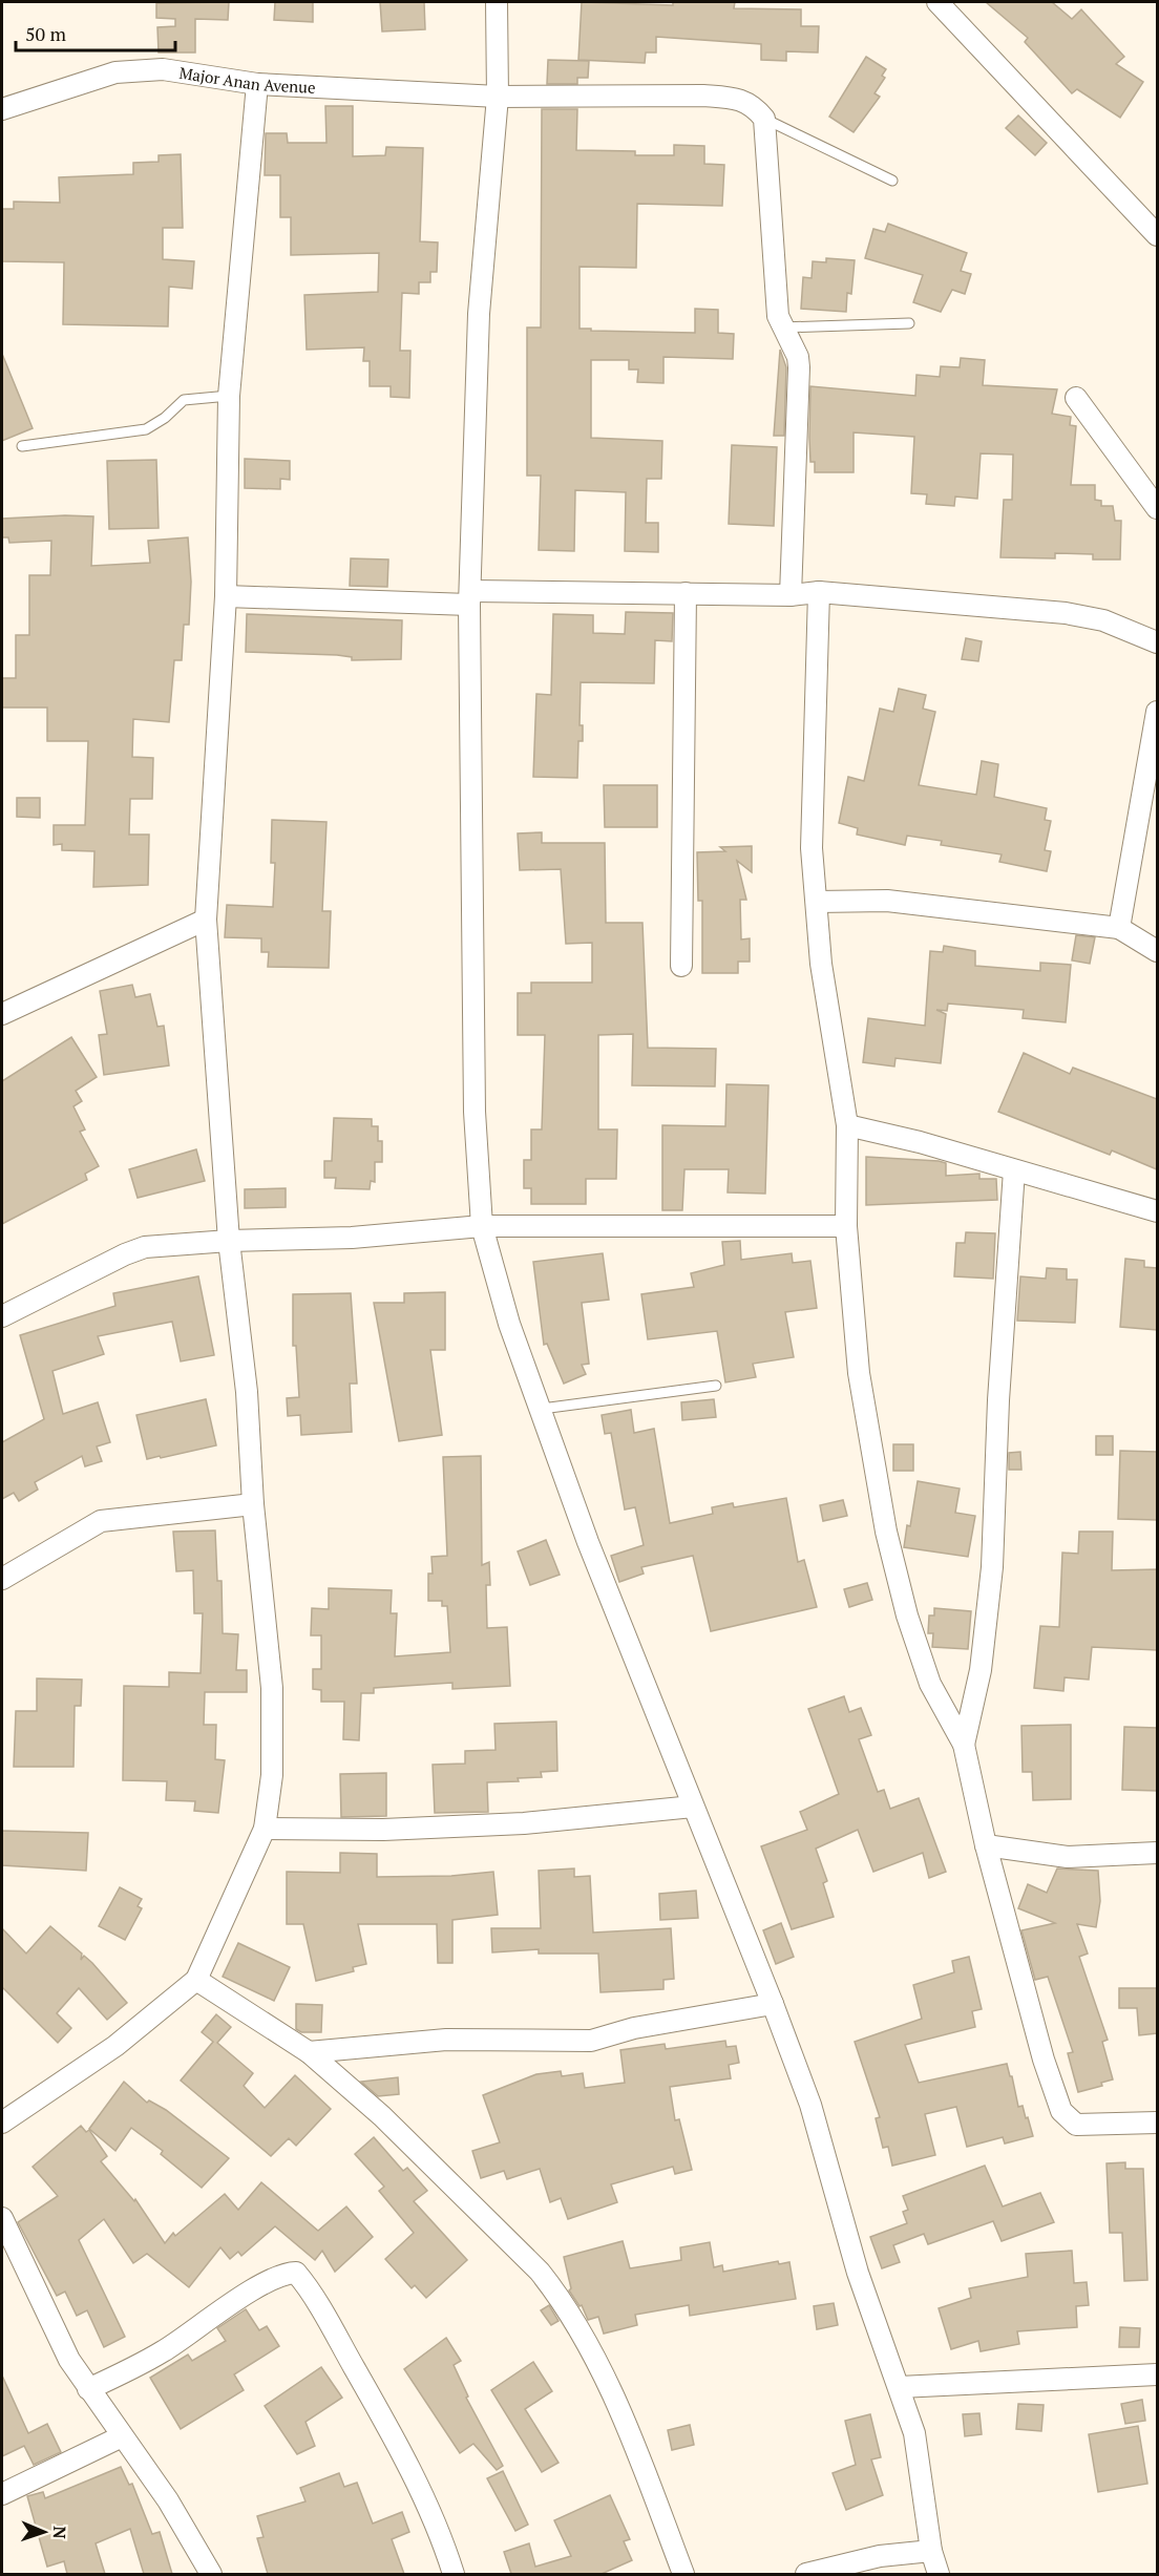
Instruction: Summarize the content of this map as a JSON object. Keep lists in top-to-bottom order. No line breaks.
{"streets":{"street":["Major Anan Avenue"]},"scale_bar":"50 m","north":"right"}
